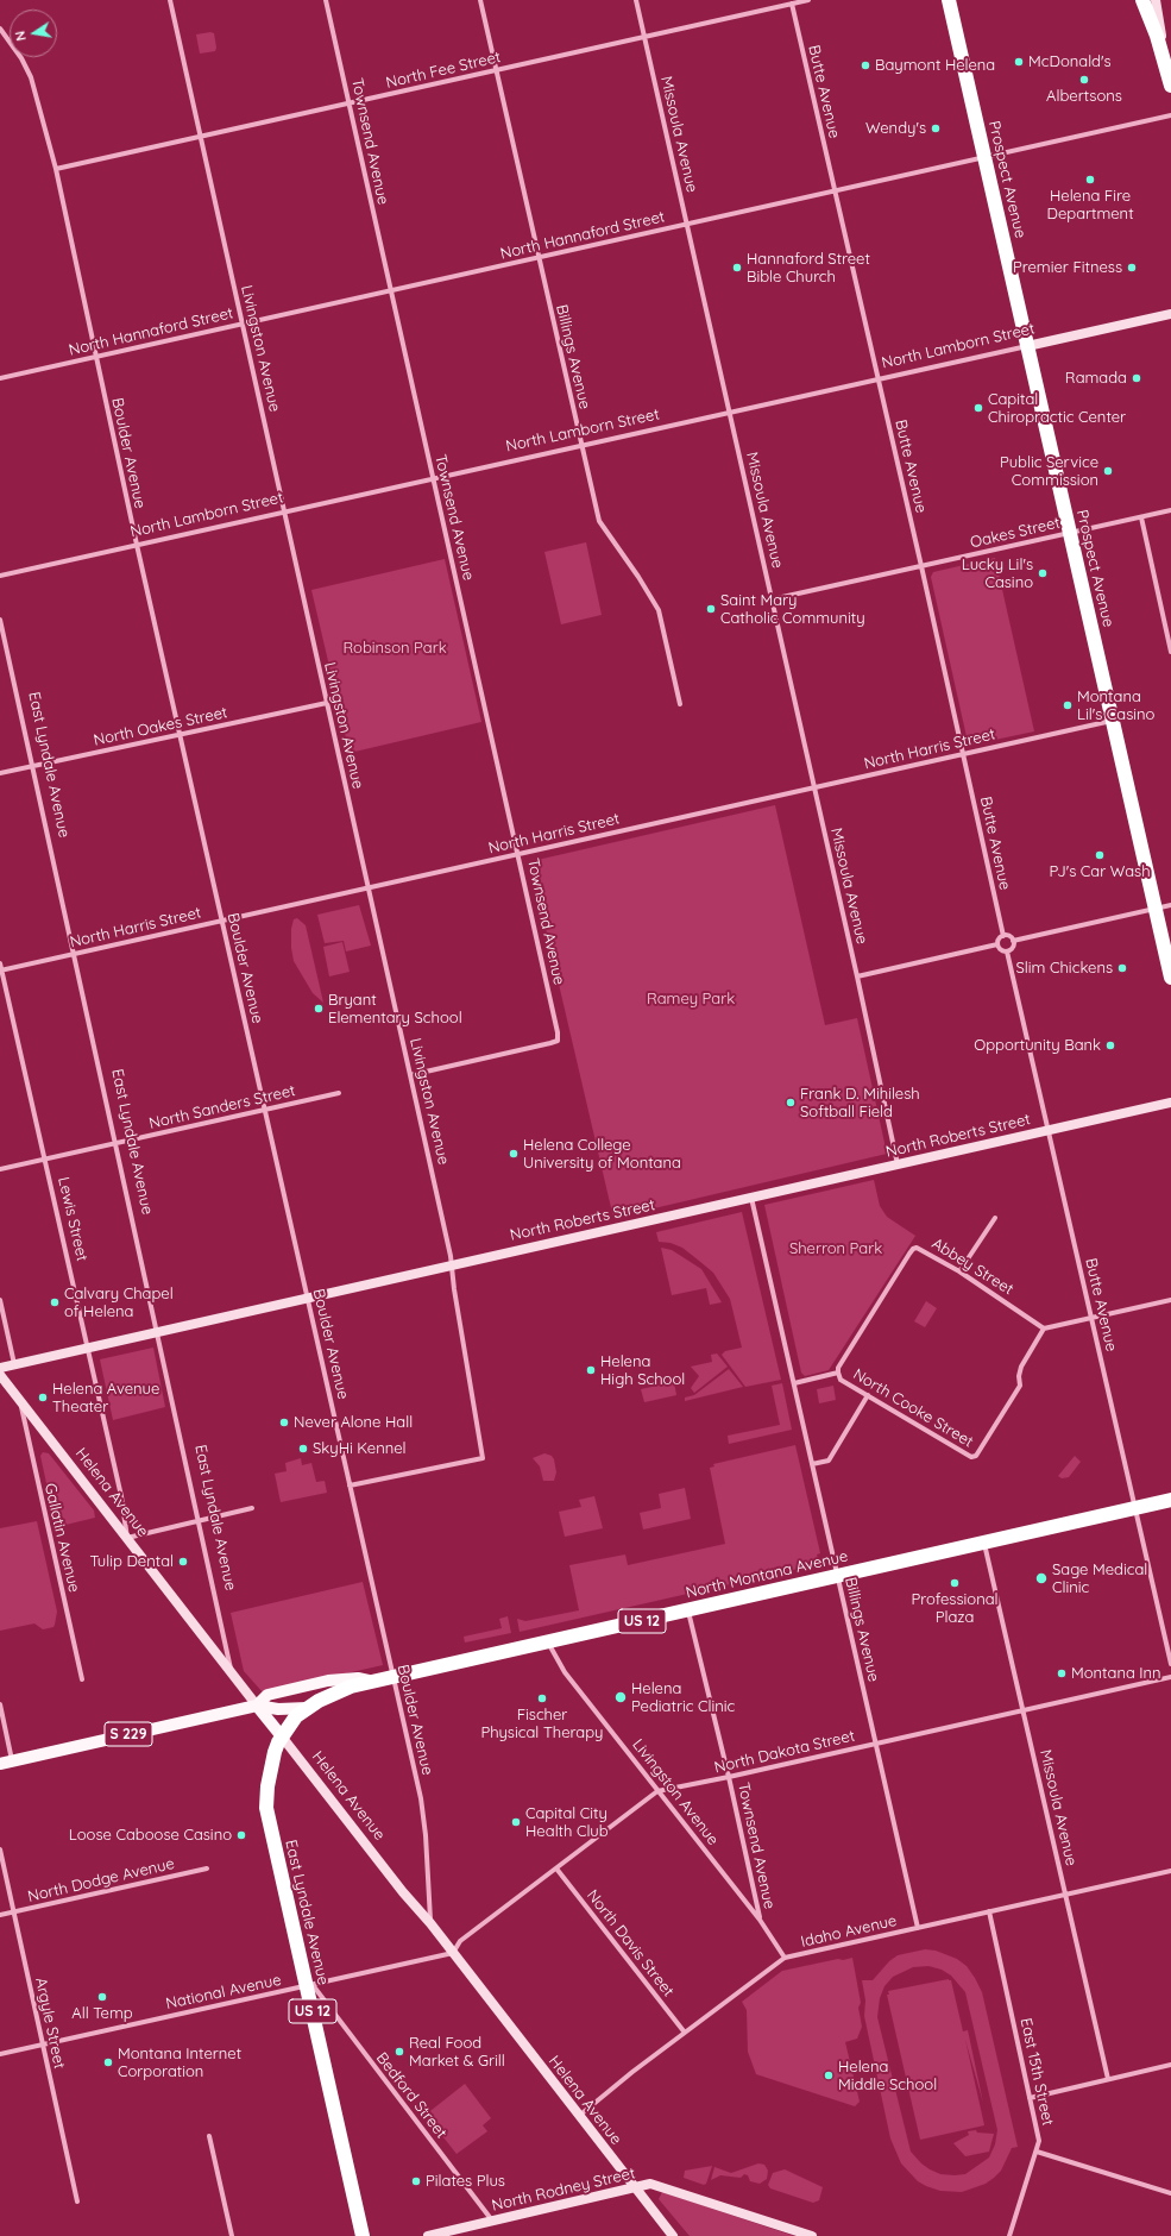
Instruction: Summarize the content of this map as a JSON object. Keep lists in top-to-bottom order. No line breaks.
{"streets":{"highway":["Prospect Avenue","East Lyndale Avenue","North Montana Avenue","US 12"],"main road":["Helena Avenue","S 229"],"street":["North Fee Street","Butte Avenue","Missoula Avenue","Townsend Avenue","North Hannaford Street","North Lamborn Street","Livingston Avenue","Billings Avenue","Boulder Avenue","Oakes Street","North Oakes Street","North Harris Street","North Sanders Street","North Roberts Street","Lewis Street","Abbey Street","North Cooke Street","Gallatin Avenue","North Dakota Street","North Dodge Avenue","Idaho Avenue","North Davis Street","National Avenue","Argyle Street","East 15th Street","Bedford Street","North Rodney Street"]},"crossings":[["North Fee Street","Butte Avenue"],["North Fee Street","Missoula Avenue"],["North Fee Street","Townsend Avenue"],["North Fee Street","Livingston Avenue"],["North Fee Street","Billings Avenue"],["North Fee Street","Boulder Avenue"],["Butte Avenue","North Hannaford Street"],["Butte Avenue","North Lamborn Street"],["Butte Avenue","Oakes Street"],["Butte Avenue","North Harris Street"],["Butte Avenue","North Roberts Street"],["Butte Avenue","North Montana Avenue"],["Missoula Avenue","North Hannaford Street"],["Missoula Avenue","North Lamborn Street"],["Missoula Avenue","North Harris Street"],["Missoula Avenue","North Roberts Street"],["Missoula Avenue","North Montana Avenue"],["Missoula Avenue","North Dakota Street"],["Missoula Avenue","Idaho Avenue"],["Townsend Avenue","North Hannaford Street"],["Townsend Avenue","North Lamborn Street"],["Townsend Avenue","Livingston Avenue"],["Townsend Avenue","North Harris Street"],["Townsend Avenue","North Montana Avenue"],["Townsend Avenue","North Dakota Street"],["Prospect Avenue","North Hannaford Street"],["Prospect Avenue","North Lamborn Street"],["Prospect Avenue","Oakes Street"],["Prospect Avenue","North Harris Street"],["North Hannaford Street","Livingston Avenue"],["North Hannaford Street","Billings Avenue"],["North Hannaford Street","Boulder Avenue"],["North Lamborn Street","Livingston Avenue"],["North Lamborn Street","Billings Avenue"],["North Lamborn Street","Boulder Avenue"],["Livingston Avenue","Boulder Avenue"],["Livingston Avenue","North Oakes Street"],["Livingston Avenue","North Harris Street"],["Livingston Avenue","North Roberts Street"],["Livingston Avenue","North Montana Avenue"],["Livingston Avenue","North Dakota Street"],["Livingston Avenue","Idaho Avenue"],["Billings Avenue","North Roberts Street"],["Billings Avenue","North Cooke Street"],["Billings Avenue","North Montana Avenue"],["Billings Avenue","North Dakota Street"],["Billings Avenue","Idaho Avenue"],["Boulder Avenue","North Oakes Street"],["Boulder Avenue","North Harris Street"],["Boulder Avenue","North Sanders Street"],["Boulder Avenue","North Roberts Street"],["Boulder Avenue","Helena Avenue"],["Boulder Avenue","North Montana Avenue"],["North Oakes Street","East Lyndale Avenue"],["North Harris Street","East Lyndale Avenue"],["North Harris Street","Lewis Street"],["East Lyndale Avenue","North Sanders Street"],["East Lyndale Avenue","North Roberts Street"],["East Lyndale Avenue","Helena Avenue"],["East Lyndale Avenue","North Montana Avenue"],["East Lyndale Avenue","National Avenue"],["East Lyndale Avenue","Bedford Street"],["North Sanders Street","Lewis Street"],["North Roberts Street","Lewis Street"],["Lewis Street","Helena Avenue"],["Abbey Street","North Cooke Street"],["Helena Avenue","Gallatin Avenue"],["Helena Avenue","North Montana Avenue"],["Helena Avenue","North Dakota Street"],["Helena Avenue","Idaho Avenue"],["Helena Avenue","National Avenue"],["Helena Avenue","North Rodney Street"],["North Dakota Street","North Davis Street"],["North Dakota Street","National Avenue"],["North Dodge Avenue","Argyle Street"],["Idaho Avenue","North Davis Street"],["Idaho Avenue","East 15th Street"],["National Avenue","Argyle Street"],["National Avenue","Bedford Street"],["Bedford Street","North Rodney Street"]],"parks":["Robinson Park","Ramey Park","Sherron Park"],"places":["McDonald's","Baymont Helena","Albertsons","Wendy's","Helena Fire Department","Hannaford Street Bible Church","Premier Fitness","Ramada","Capital Chiropractic Center","Public Service Commission","Lucky Lil's Casino","Saint Mary Catholic Community","Montana Lil's Casino","PJ's Car Wash","Slim Chickens","Bryant Elementary School","Opportunity Bank","Frank D. Mihilesh Softball Field","Helena College University of Montana","Calvary Chapel of Helena","Helena High School","Helena Avenue Theater","Never Alone Hall","SkyHi Kennel","Tulip Dental","Sage Medical Clinic","Professional Plaza","Montana Inn","Helena Pediatric Clinic","Fischer Physical Therapy","Capital City Health Club","Loose Caboose Casino","All Temp","Real Food Market & Grill","Montana Internet Corporation","Helena Middle School","Pilates Plus"],"north":"left"}
